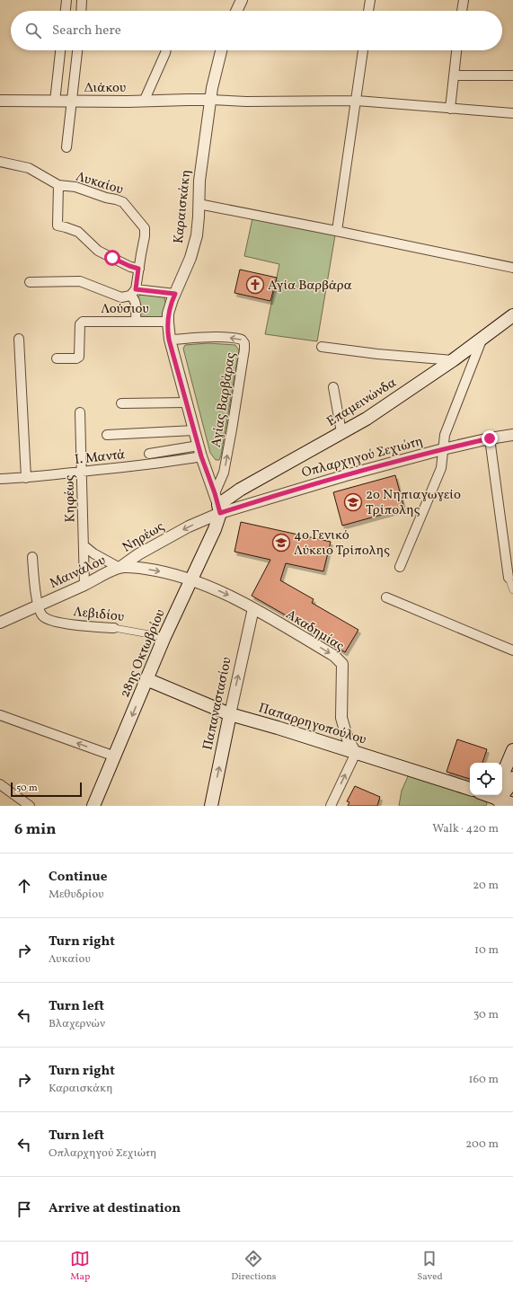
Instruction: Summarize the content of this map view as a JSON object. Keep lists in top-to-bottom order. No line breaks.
{"streets":{"main road":["Επαμεινώνδα","28ης Οκτωβρίου","Παπαναστασίου","Παπαρρηγοπούλου"],"street":["Διάκου","Λυκαίου","Καραισκάκη","Λούσιου","Αγίας Βαρβάρας","Ι. Μαντά","Οπλαρχηγού Σεχιώτη","Κηφέως","Νηρέως","Μαινάλου","Λεβιδίου","Ακαδημίας"]},"crossings":[["Διάκου","Καραισκάκη"],["Καραισκάκη","Λούσιου"],["Καραισκάκη","Αγίας Βαρβάρας"],["Καραισκάκη","Επαμεινώνδα"],["Καραισκάκη","Ι. Μαντά"],["Καραισκάκη","Οπλαρχηγού Σεχιώτη"],["Καραισκάκη","Νηρέως"],["Καραισκάκη","28ης Οκτωβρίου"],["Αγίας Βαρβάρας","Επαμεινώνδα"],["Αγίας Βαρβάρας","Οπλαρχηγού Σεχιώτη"],["Αγίας Βαρβάρας","Νηρέως"],["Αγίας Βαρβάρας","28ης Οκτωβρίου"],["Επαμεινώνδα","Οπλαρχηγού Σεχιώτη"],["Επαμεινώνδα","Νηρέως"],["Επαμεινώνδα","28ης Οκτωβρίου"],["Ι. Μαντά","Κηφέως"],["Οπλαρχηγού Σεχιώτη","Νηρέως"],["Οπλαρχηγού Σεχιώτη","28ης Οκτωβρίου"],["Κηφέως","Νηρέως"],["Κηφέως","Μαινάλου"],["Νηρέως","Μαινάλου"],["Νηρέως","28ης Οκτωβρίου"],["Μαινάλου","Λεβιδίου"],["Μαινάλου","Ακαδημίας"],["Μαινάλου","28ης Οκτωβρίου"],["Λεβιδίου","28ης Οκτωβρίου"],["Ακαδημίας","28ης Οκτωβρίου"],["Ακαδημίας","Παπαναστασίου"],["Ακαδημίας","Παπαρρηγοπούλου"],["28ης Οκτωβρίου","Παπαρρηγοπούλου"],["Παπαναστασίου","Παπαρρηγοπούλου"]],"one_way":["Νηρέως","Μαινάλου","Ακαδημίας","Παπαναστασίου"],"places":{"church":["Αγία Βαρβάρα"],"school or university":["2ο Νηπιαγωγείο Τρίπολης","4ο Γενικό Λύκειο Τρίπολης"]},"scale_bar":"50 m","page":{"search":"Search here","scale":"50 m","heading":["6 min","Walk · 420 m"],"list":[["Continue","Μεθυδρίου","20 m"],["Turn right","Λυκαίου","10 m"],["Turn left","Βλαχερνών","30 m"],["Turn right","Καραισκάκη","160 m"],["Turn left","Οπλαρχηγού Σεχιώτη","200 m"],"Arrive at destination"],"nav":["Map","Directions","Saved"]}}
